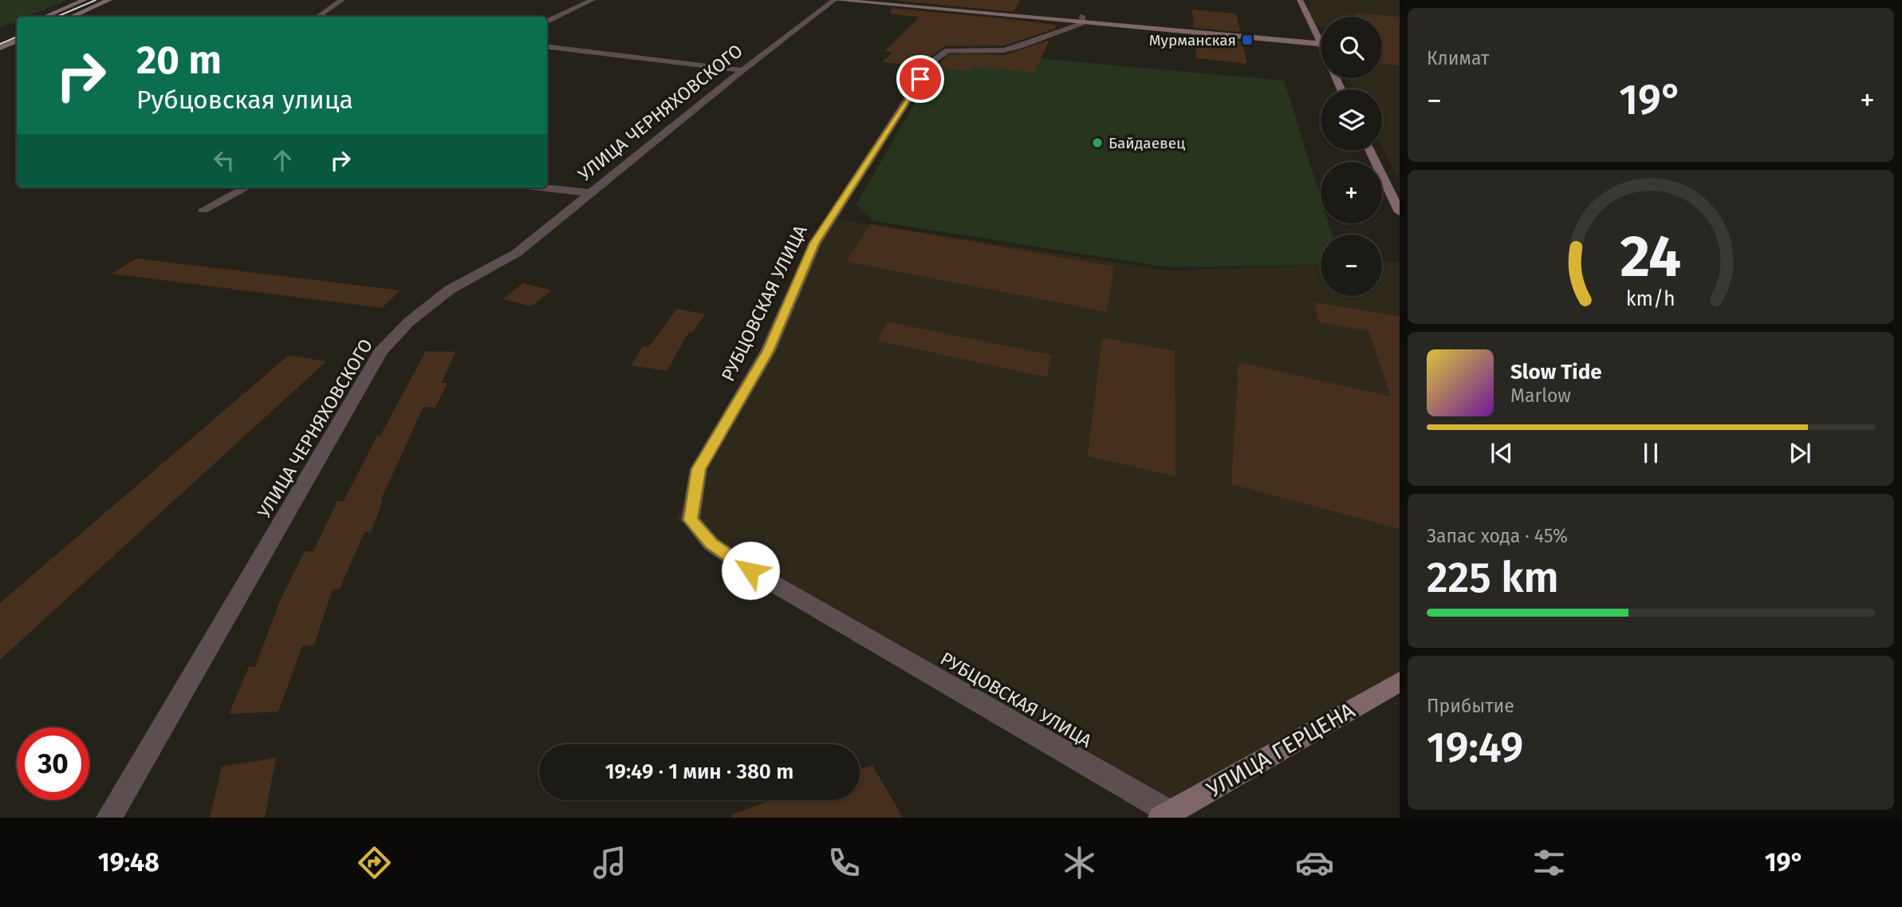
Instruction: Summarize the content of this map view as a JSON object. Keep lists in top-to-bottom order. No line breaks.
{"streets":{"main road":["УЛИЦА ГЕРЦЕНА"],"street":["УЛИЦА ЧЕРНЯХОВСКОГО","РУБЦОВСКАЯ УЛИЦА"]},"crossings":[["РУБЦОВСКАЯ УЛИЦА","УЛИЦА ГЕРЦЕНА"]],"places":{"transit":["Мурманская"],"other":["Байдаевец"]},"page":{"tile":["Климат",["Запас хода · 45%","225 km"],["Прибытие","19:49"]],"map_buttons":["+","−"],"turn":["20 m","Рубцовская улица"],"heat":["−","19°","+"],"song":["Slow Tide","Marlow"],"limit":"30","trip":"19:49 · 1 мин · 380 m","tabs":["19:48","19°"],"gauge":["24","km/h"]}}
